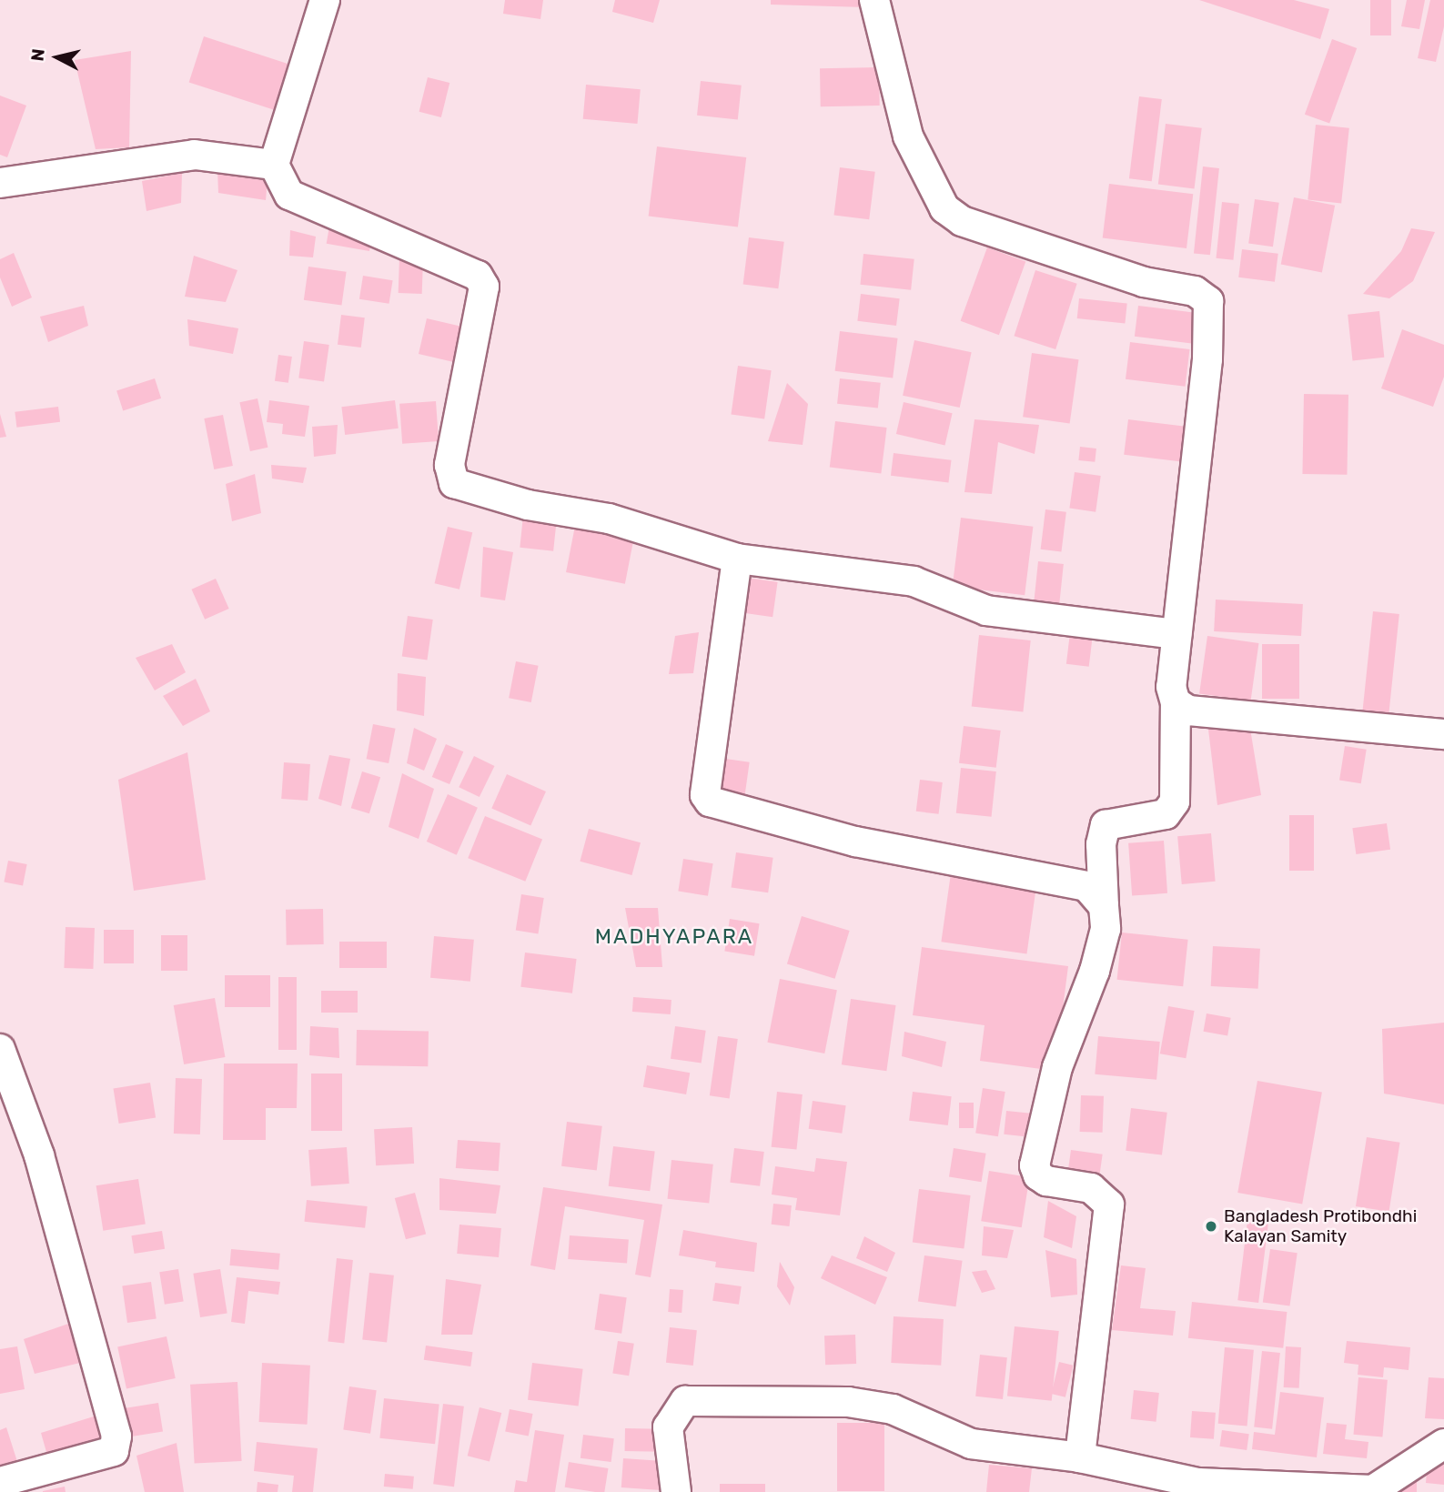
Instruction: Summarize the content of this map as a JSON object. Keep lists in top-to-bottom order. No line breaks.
{"districts":["MADHYAPARA"],"places":["Bangladesh Protibondhi Kalayan Samity"],"north":"left"}
